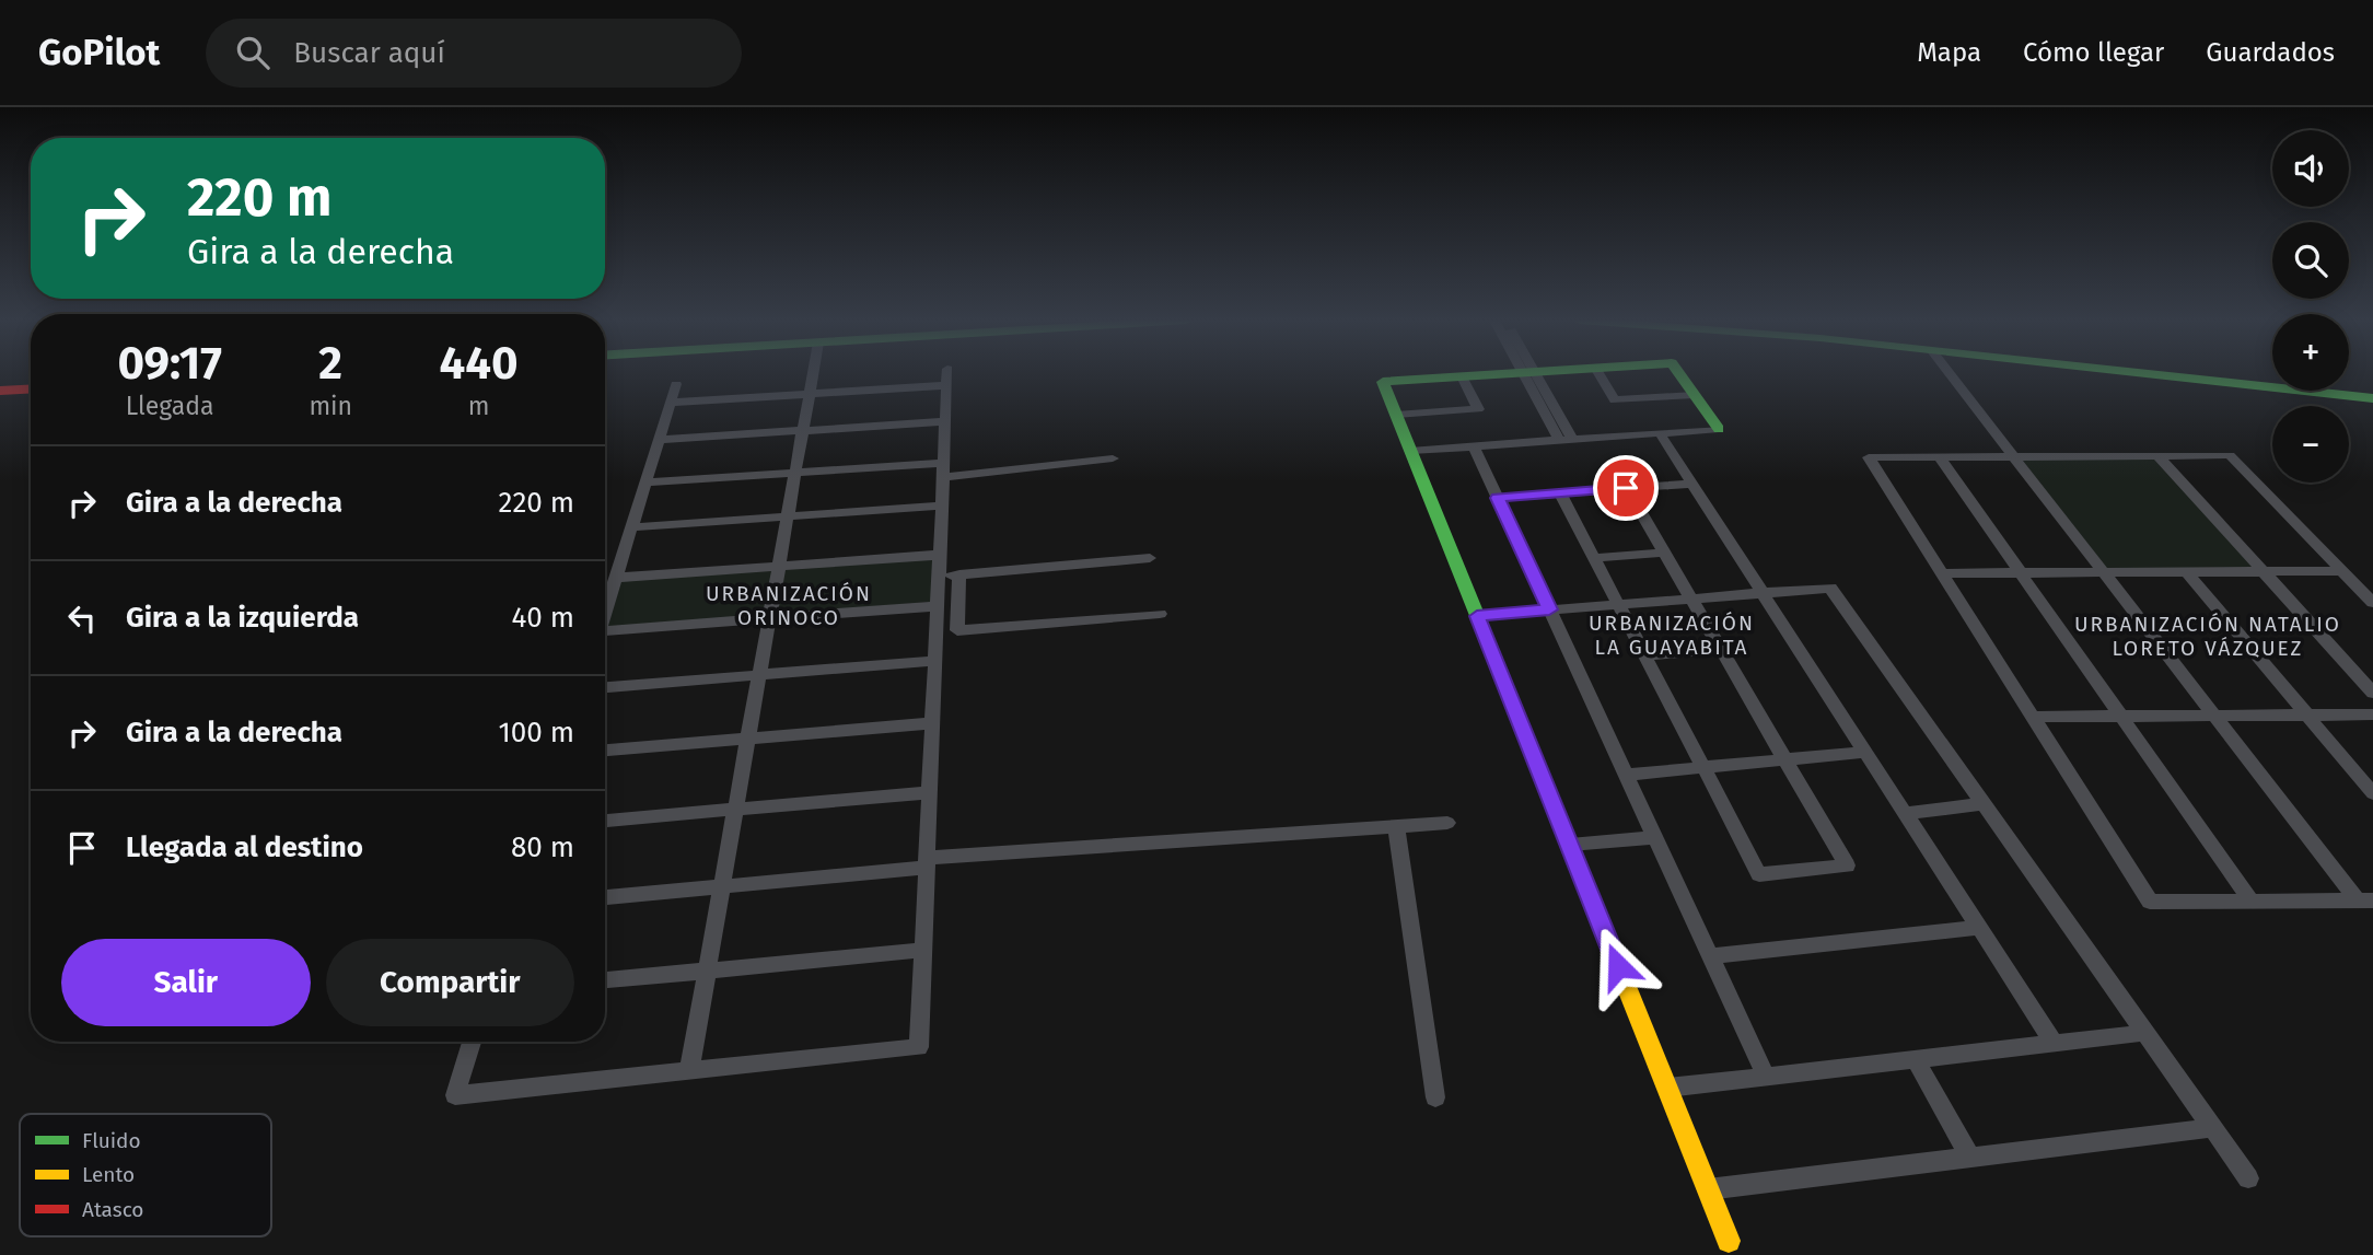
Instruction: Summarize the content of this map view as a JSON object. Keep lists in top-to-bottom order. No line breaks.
{"districts":["URBANIZACIÓN ORINOCO","URBANIZACIÓN LA GUAYABITA","URBANIZACIÓN NATALIO LORETO VÁZQUEZ"],"legend":["Fluido","Lento","Atasco"],"page":{"header":"GoPilot","search":"Buscar aquí","nav":["Mapa","Cómo llegar","Guardados"],"map_buttons":["+","−"],"turn":["220 m","Gira a la derecha"],"eta":["09:17","Llegada","2","min","440","m"],"list":[{"name":"Gira a la derecha","value":"220 m"},{"name":"Gira a la izquierda","value":"40 m"},{"name":"Gira a la derecha","value":"100 m"},{"name":"Llegada al destino","value":"80 m"}],"buttons":["Salir","Compartir"]}}
